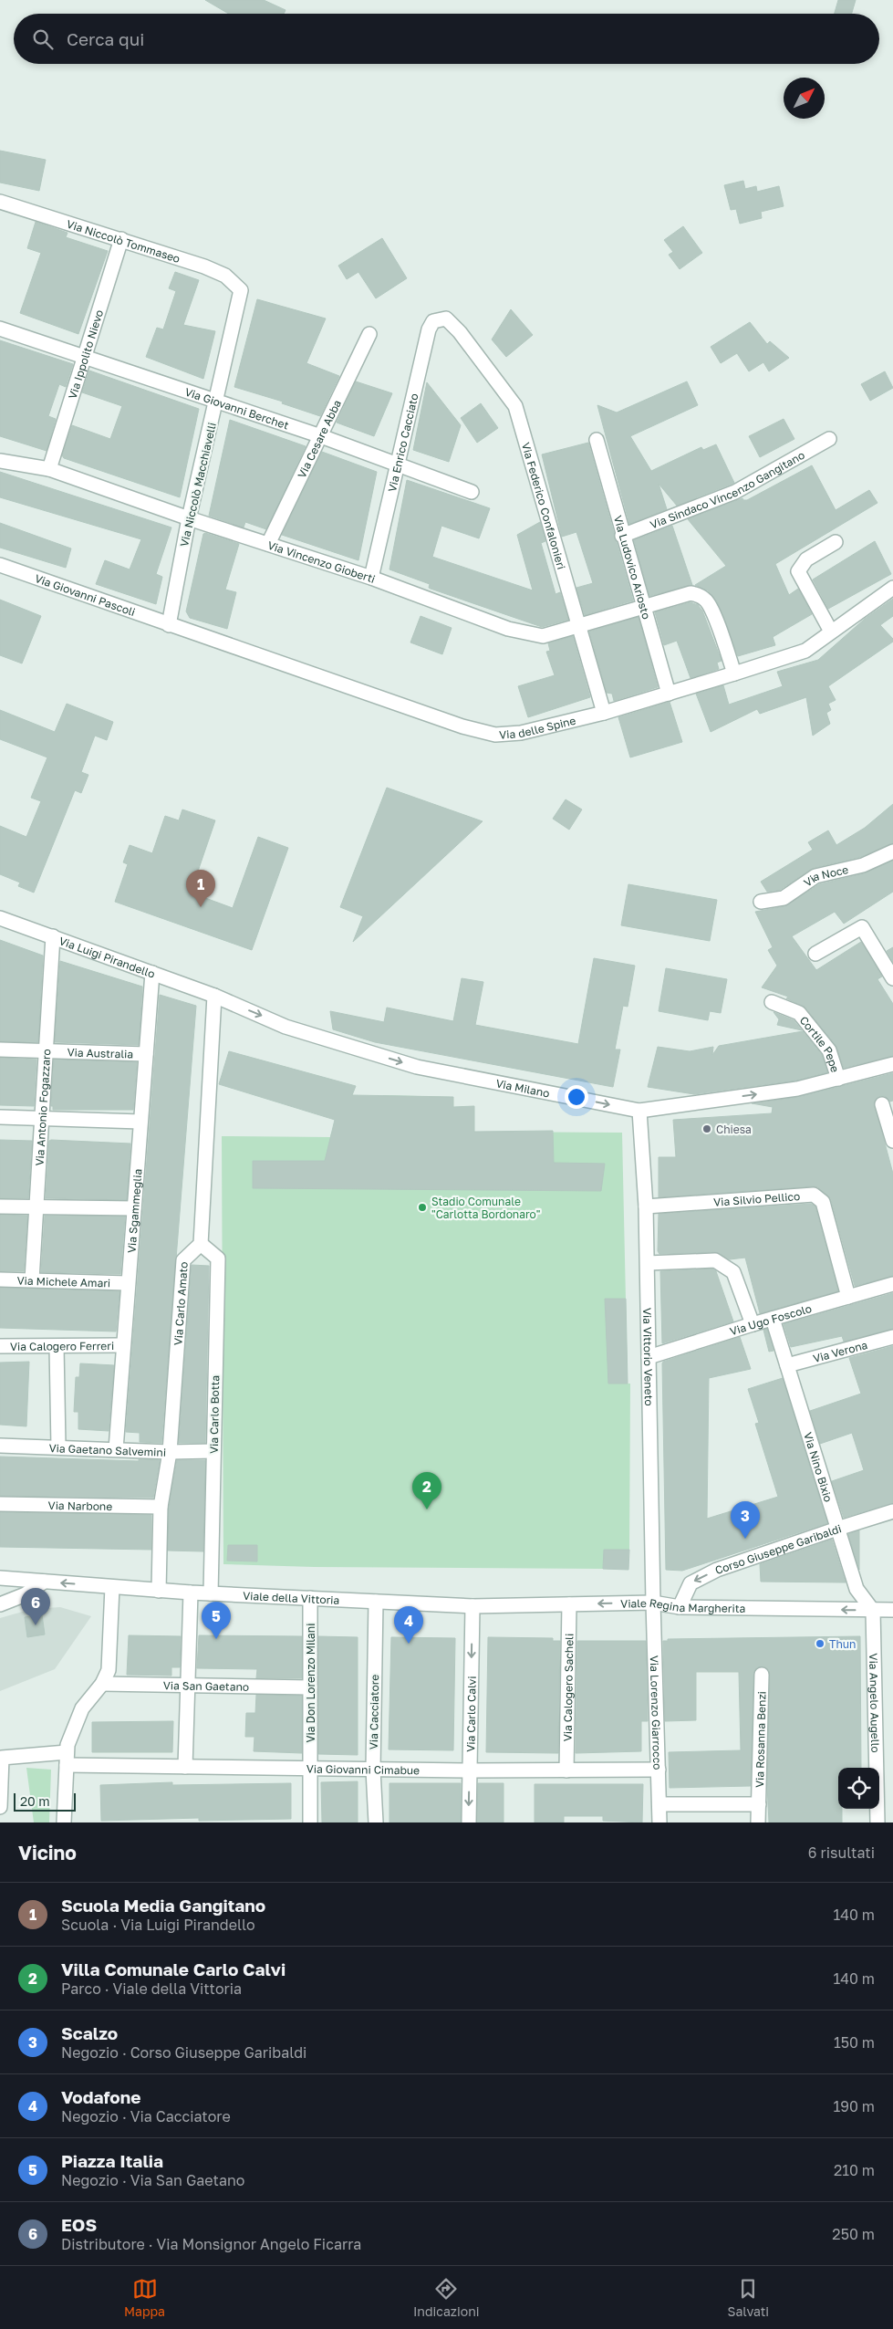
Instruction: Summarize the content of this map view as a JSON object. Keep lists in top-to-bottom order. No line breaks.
{"streets":{"street":["Via Niccolò Tommaseo","Via Ippolito Nievo","Via Giovanni Berchet","Via Cesare Abba","Via Enrico Cacciato","Via Niccolò Macchiavelli","Via Sindaco Vincenzo Gangitano","Via Federico Confalonieri","Via Vincenzo Gioberti","Via Ludovico Ariosto","Via Giovanni Pascoli","Via delle Spine","Via Noce","Via Luigi Pirandello","Cortile Pepe","Via Australia","Via Milano","Via Antonio Fogazzaro","Via Silvio Pellico","Via Sgammeglia","Via Michele Amari","Via Carlo Amato","Via Ugo Foscolo","Via Calogero Ferreri","Via Verona","Via Vittorio Veneto","Via Carlo Botta","Via Gaetano Salvemini","Via Nino Bixio","Via Narbone","Corso Giuseppe Garibaldi","Viale della Vittoria","Viale Regina Margherita","Via Don Lorenzo Milani","Via San Gaetano","Via Calogero Sacheli","Via Angelo Augello","Via Cacciatore","Via Lorenzo Giarrocco","Via Carlo Calvi","Via Rosanna Benzi","Via Giovanni Cimabue"]},"crossings":[["Via Niccolò Tommaseo","Via Ippolito Nievo"],["Via Niccolò Tommaseo","Via Niccolò Macchiavelli"],["Via Ippolito Nievo","Via Giovanni Berchet"],["Via Ippolito Nievo","Via Vincenzo Gioberti"],["Via Giovanni Berchet","Via Cesare Abba"],["Via Giovanni Berchet","Via Enrico Cacciato"],["Via Giovanni Berchet","Via Niccolò Macchiavelli"],["Via Cesare Abba","Via Vincenzo Gioberti"],["Via Enrico Cacciato","Via Federico Confalonieri"],["Via Enrico Cacciato","Via Vincenzo Gioberti"],["Via Niccolò Macchiavelli","Via Vincenzo Gioberti"],["Via Niccolò Macchiavelli","Via Giovanni Pascoli"],["Via Niccolò Macchiavelli","Via delle Spine"],["Via Sindaco Vincenzo Gangitano","Via Ludovico Ariosto"],["Via Federico Confalonieri","Via Vincenzo Gioberti"],["Via Federico Confalonieri","Via delle Spine"],["Via Vincenzo Gioberti","Via Ludovico Ariosto"],["Via Vincenzo Gioberti","Via delle Spine"],["Via Ludovico Ariosto","Via delle Spine"],["Via Giovanni Pascoli","Via delle Spine"],["Via Luigi Pirandello","Via Milano"],["Via Luigi Pirandello","Via Antonio Fogazzaro"],["Via Luigi Pirandello","Via Sgammeglia"],["Cortile Pepe","Via Milano"],["Via Australia","Via Antonio Fogazzaro"],["Via Australia","Via Sgammeglia"],["Via Milano","Via Vittorio Veneto"],["Via Antonio Fogazzaro","Via Michele Amari"],["Via Silvio Pellico","Via Ugo Foscolo"],["Via Silvio Pellico","Via Vittorio Veneto"],["Via Sgammeglia","Via Michele Amari"],["Via Sgammeglia","Via Calogero Ferreri"],["Via Sgammeglia","Via Gaetano Salvemini"],["Via Carlo Amato","Via Carlo Botta"],["Via Carlo Amato","Via Gaetano Salvemini"],["Via Carlo Amato","Via Narbone"],["Via Carlo Amato","Viale della Vittoria"],["Via Ugo Foscolo","Via Vittorio Veneto"],["Via Ugo Foscolo","Via Nino Bixio"],["Via Verona","Via Nino Bixio"],["Via Vittorio Veneto","Viale Regina Margherita"],["Via Vittorio Veneto","Via Lorenzo Giarrocco"],["Via Carlo Botta","Via Gaetano Salvemini"],["Via Carlo Botta","Viale della Vittoria"],["Via Nino Bixio","Corso Giuseppe Garibaldi"],["Via Nino Bixio","Viale Regina Margherita"],["Via Nino Bixio","Via Angelo Augello"],["Corso Giuseppe Garibaldi","Viale Regina Margherita"],["Viale della Vittoria","Viale Regina Margherita"],["Viale della Vittoria","Via Don Lorenzo Milani"],["Viale della Vittoria","Via Cacciatore"],["Viale della Vittoria","Via Carlo Calvi"],["Viale Regina Margherita","Via Calogero Sacheli"],["Viale Regina Margherita","Via Angelo Augello"],["Viale Regina Margherita","Via Lorenzo Giarrocco"],["Viale Regina Margherita","Via Carlo Calvi"],["Via Don Lorenzo Milani","Via San Gaetano"],["Via Don Lorenzo Milani","Via Giovanni Cimabue"],["Via Calogero Sacheli","Via Giovanni Cimabue"],["Via Cacciatore","Via Giovanni Cimabue"],["Via Lorenzo Giarrocco","Via Rosanna Benzi"],["Via Lorenzo Giarrocco","Via Giovanni Cimabue"],["Via Carlo Calvi","Via Giovanni Cimabue"]],"one_way":["Via Milano","Corso Giuseppe Garibaldi","Viale Regina Margherita","Via Carlo Calvi"],"places":["Chiesa","Stadio Comunale \"Carlotta Bordonaro\"","Thun"],"scale_bar":"20 m","north":"top right","page":{"search":"Cerca qui","pins":["1","2","3","6","5","4"],"scale":"20 m","heading":["Vicino","6 risultati"],"list":[{"mark":"1","name":"Scuola Media Gangitano","note":"Scuola · Via Luigi Pirandello","value":"140 m"},{"mark":"2","name":"Villa Comunale Carlo Calvi","note":"Parco · Viale della Vittoria","value":"140 m"},{"mark":"3","name":"Scalzo","note":"Negozio · Corso Giuseppe Garibaldi","value":"150 m"},{"mark":"4","name":"Vodafone","note":"Negozio · Via Cacciatore","value":"190 m"},{"mark":"5","name":"Piazza Italia","note":"Negozio · Via San Gaetano","value":"210 m"},{"mark":"6","name":"EOS","note":"Distributore · Via Monsignor Angelo Ficarra","value":"250 m"}],"nav":["Mappa","Indicazioni","Salvati"]}}
